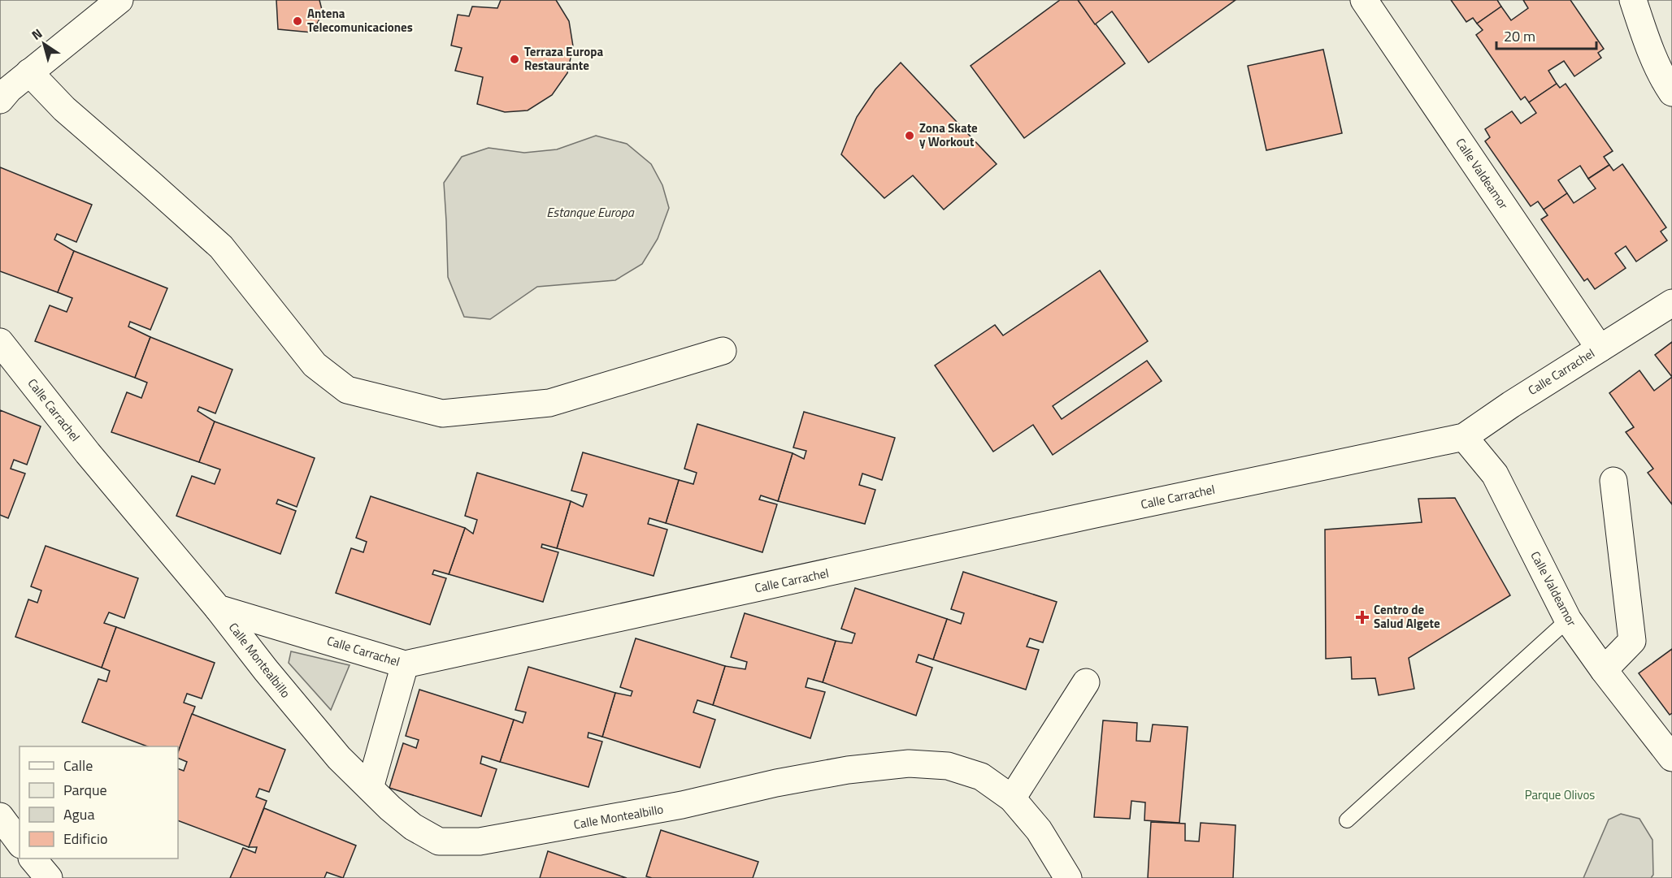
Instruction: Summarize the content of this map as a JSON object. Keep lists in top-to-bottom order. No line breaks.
{"streets":{"street":["Calle Valdeamor","Calle Carrachel","Calle Montealbillo"]},"crossings":[["Calle Valdeamor","Calle Carrachel"],["Calle Carrachel","Calle Montealbillo"]],"water":["Estanque Europa"],"parks":["Parque Olivos"],"places":{"other":["Antena Telecomunicaciones","Terraza Europa Restaurante","Zona Skate y Workout"],"health":["Centro de Salud Algete"]},"legend":["Calle","Parque","Agua","Edificio"],"scale_bar":"20 m","north":"top left"}
